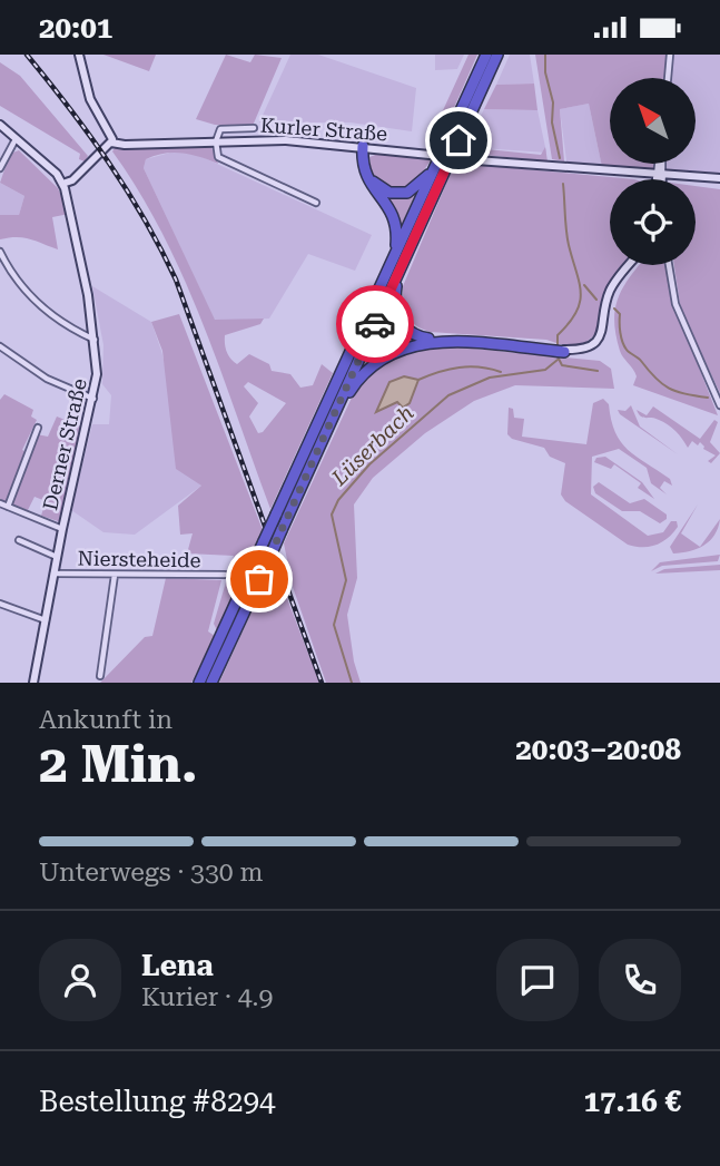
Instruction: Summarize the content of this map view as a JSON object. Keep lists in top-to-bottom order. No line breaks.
{"streets":{"main road":["Kurler Straße","Derner Straße"],"street":["Niersteheide"]},"crossings":[["Derner Straße","Niersteheide"]],"water":["Lüserbach"],"north":"top left","page":{"status":"20:01","heading":["2 Min.","Ankunft in","20:03–20:08"],"panel":["Lena","Kurier · 4.9","Bestellung #8294","17.16 €"],"bar":"Unterwegs · 330 m"}}
